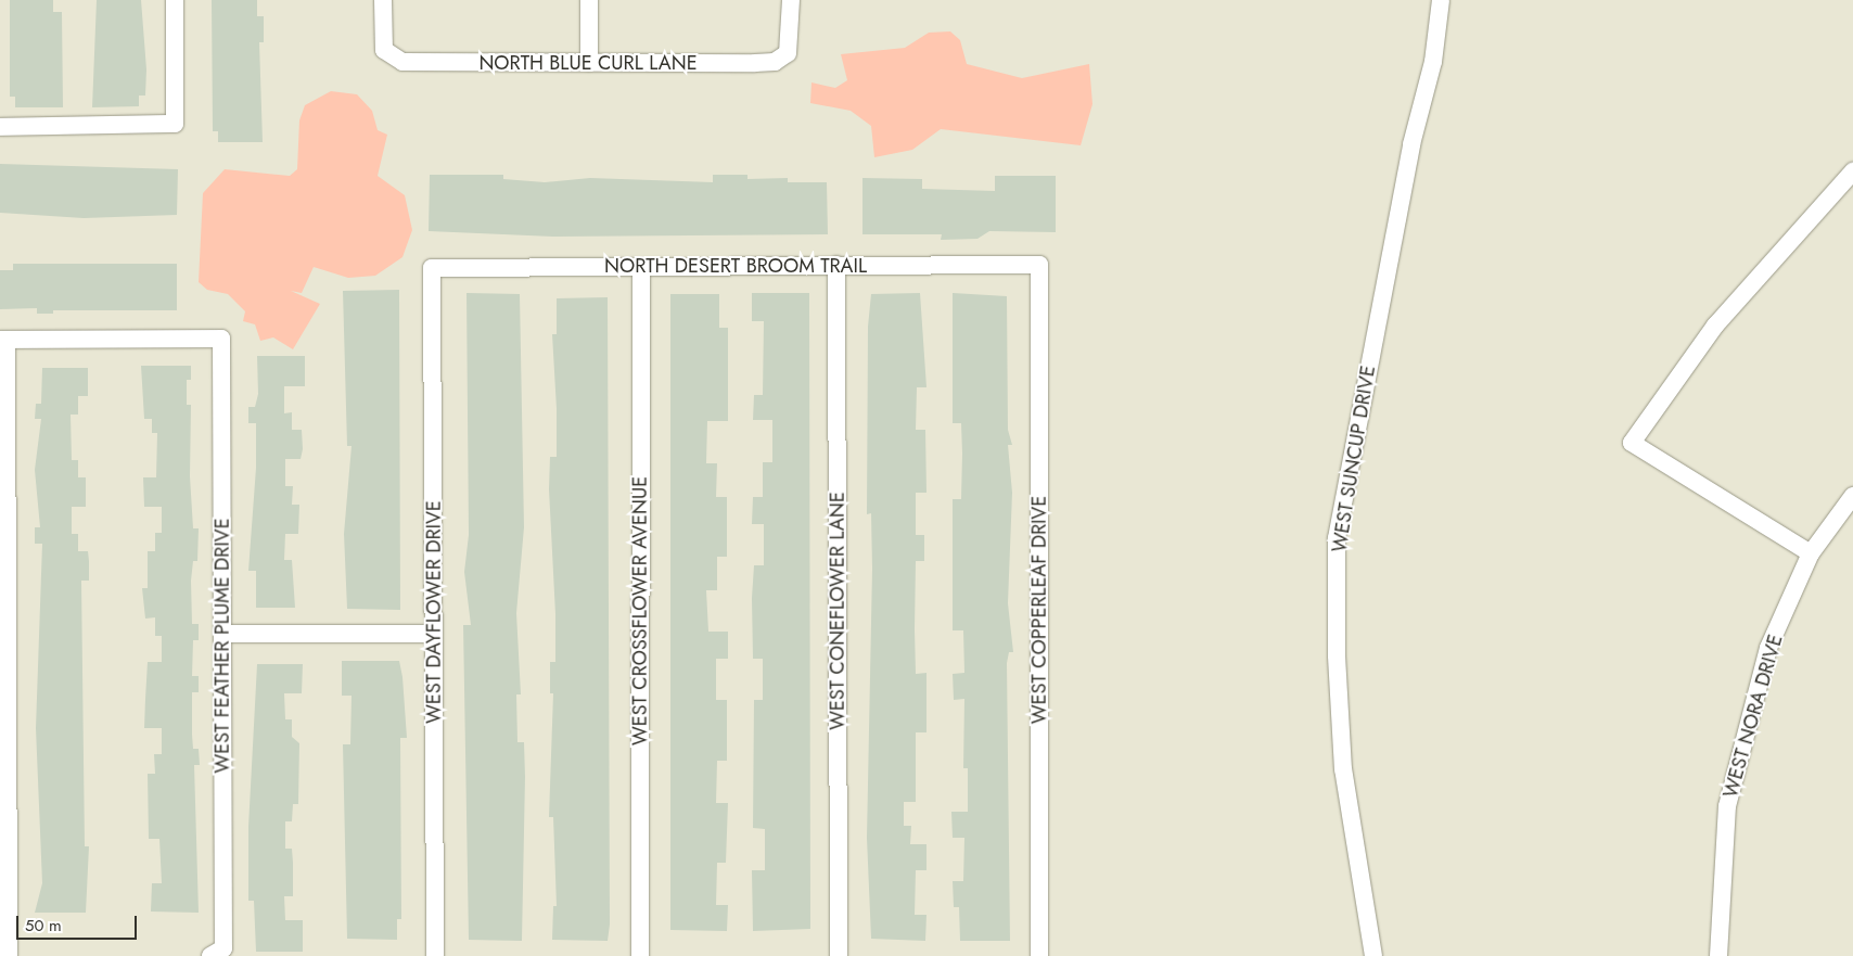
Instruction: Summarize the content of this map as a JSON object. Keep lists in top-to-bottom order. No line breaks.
{"streets":{"street":["NORTH BLUE CURL LANE","NORTH DESERT BROOM TRAIL","WEST SUNCUP DRIVE","WEST COPPERLEAF DRIVE","WEST CROSSFLOWER AVENUE","WEST CONEFLOWER LANE","WEST DAYFLOWER DRIVE","WEST FEATHER PLUME DRIVE","WEST NORA DRIVE"]},"crossings":[["NORTH DESERT BROOM TRAIL","WEST COPPERLEAF DRIVE"],["NORTH DESERT BROOM TRAIL","WEST CROSSFLOWER AVENUE"],["NORTH DESERT BROOM TRAIL","WEST CONEFLOWER LANE"],["NORTH DESERT BROOM TRAIL","WEST DAYFLOWER DRIVE"]],"scale_bar":"50 m"}
